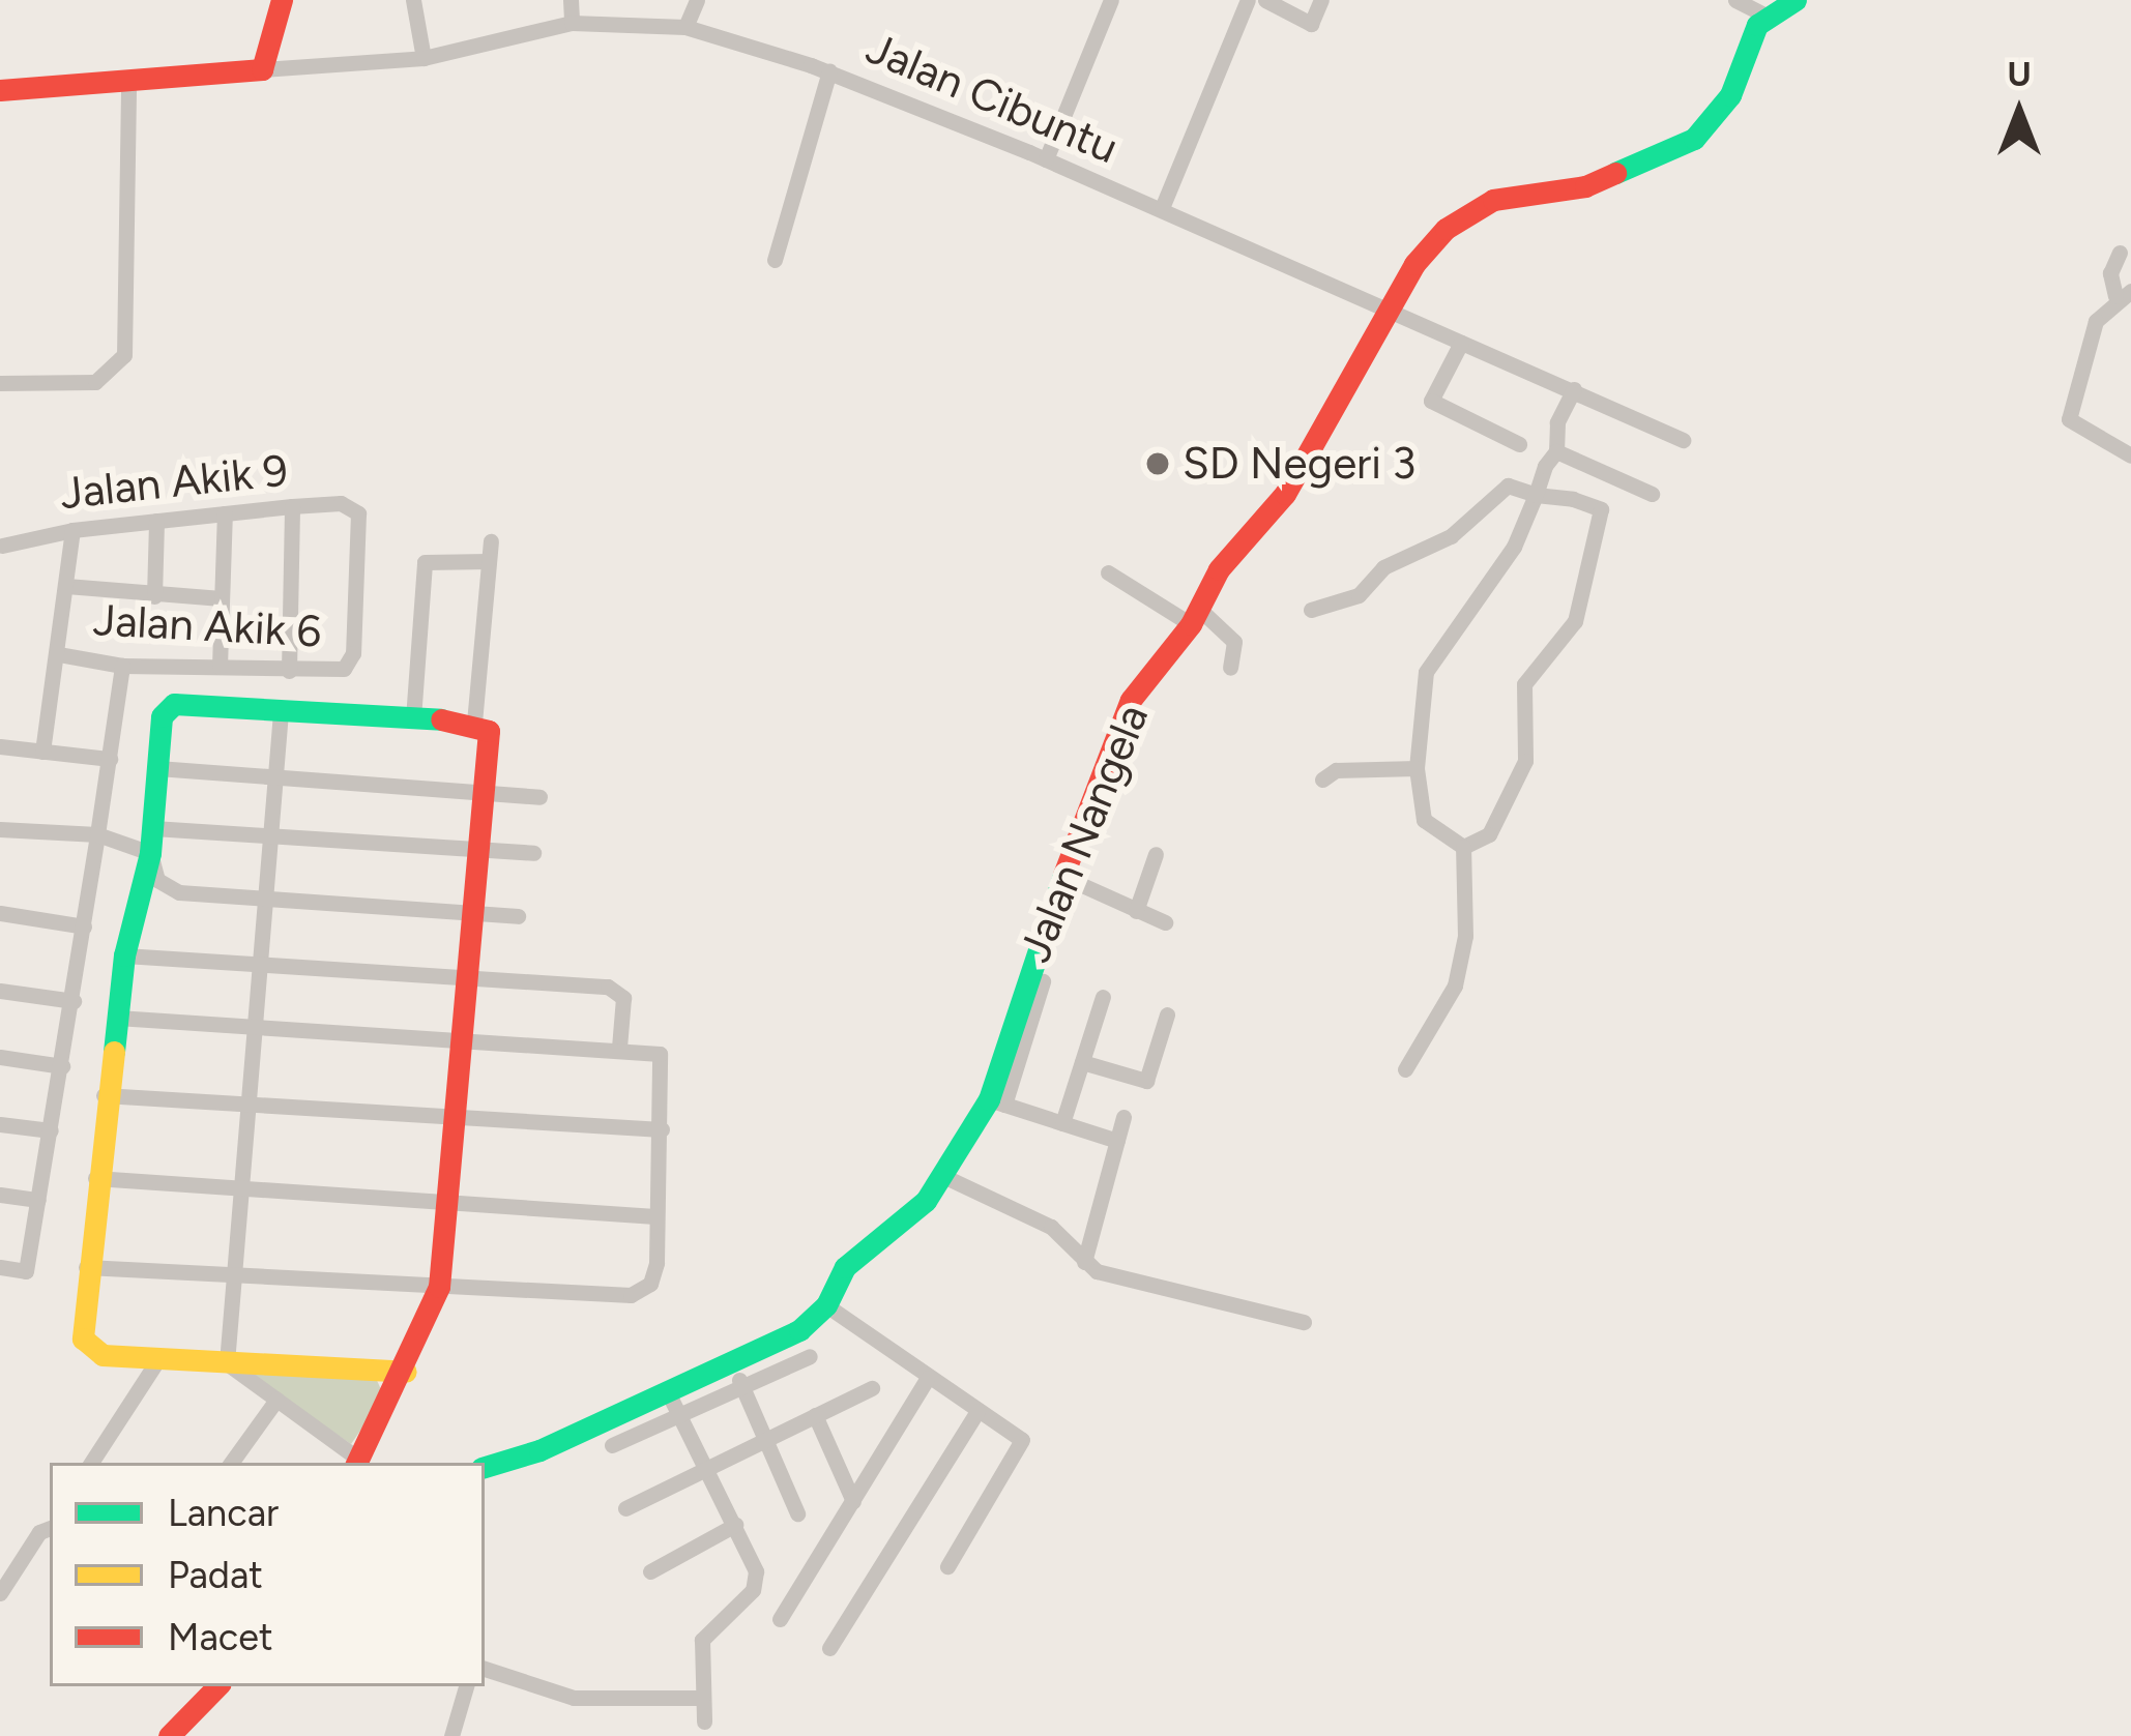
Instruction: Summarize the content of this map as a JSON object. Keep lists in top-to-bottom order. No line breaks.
{"streets":{"street":["Jalan Cibuntu","Jalan Akik 9","Jalan Akik 6","Jalan Nangela"]},"crossings":[["Jalan Cibuntu","Jalan Nangela"],["Jalan Akik 9","Jalan Akik 6"]],"places":["SD Negeri 3"],"legend":["Lancar","Padat","Macet"],"north":"top"}
